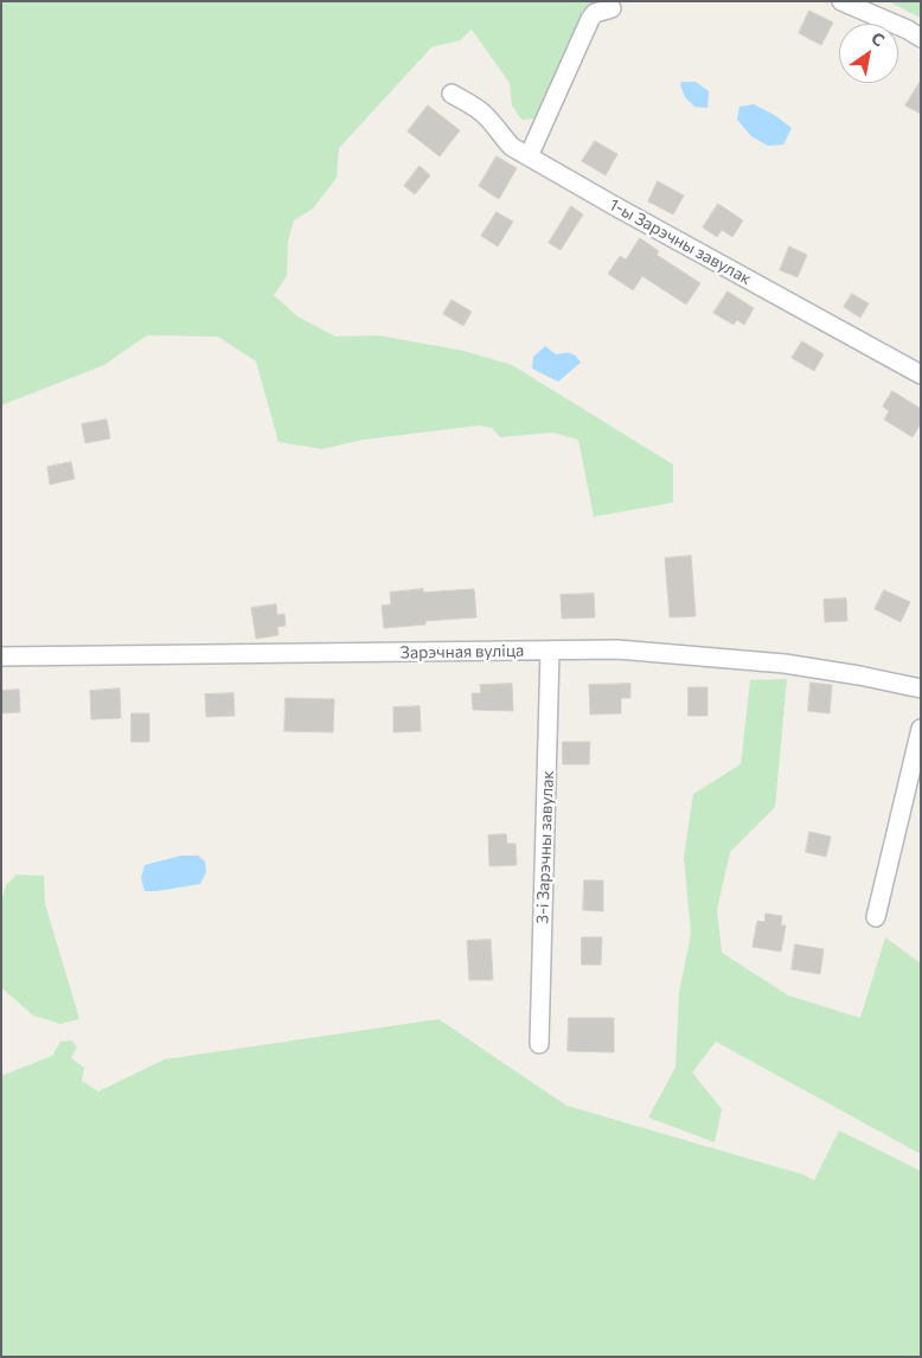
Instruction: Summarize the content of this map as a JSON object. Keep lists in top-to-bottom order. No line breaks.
{"streets":{"street":["1-ы Зарэчны завулак","Зарэчная вуліца","3-і Зарэчны завулак"]},"crossings":[["Зарэчная вуліца","3-і Зарэчны завулак"]],"north":"top right"}
